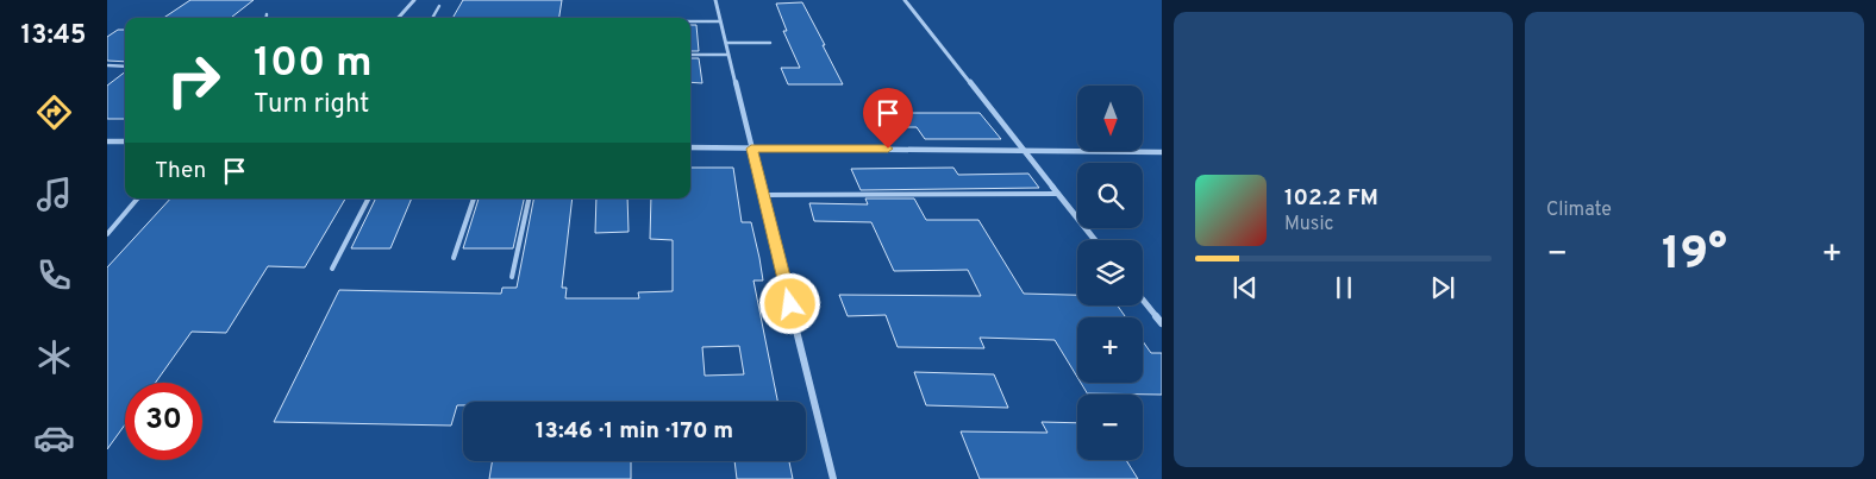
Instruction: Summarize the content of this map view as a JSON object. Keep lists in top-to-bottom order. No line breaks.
{"north":"bottom","page":{"tabs":"13:45","tile":"Climate","turn":["100 m","Turn right"],"map_buttons":["+","−"],"then":"Then","song":["102.2 FM","Music"],"heat":["−","19°","+"],"limit":"30","trip":"13:46 · 1 min · 170 m"}}
